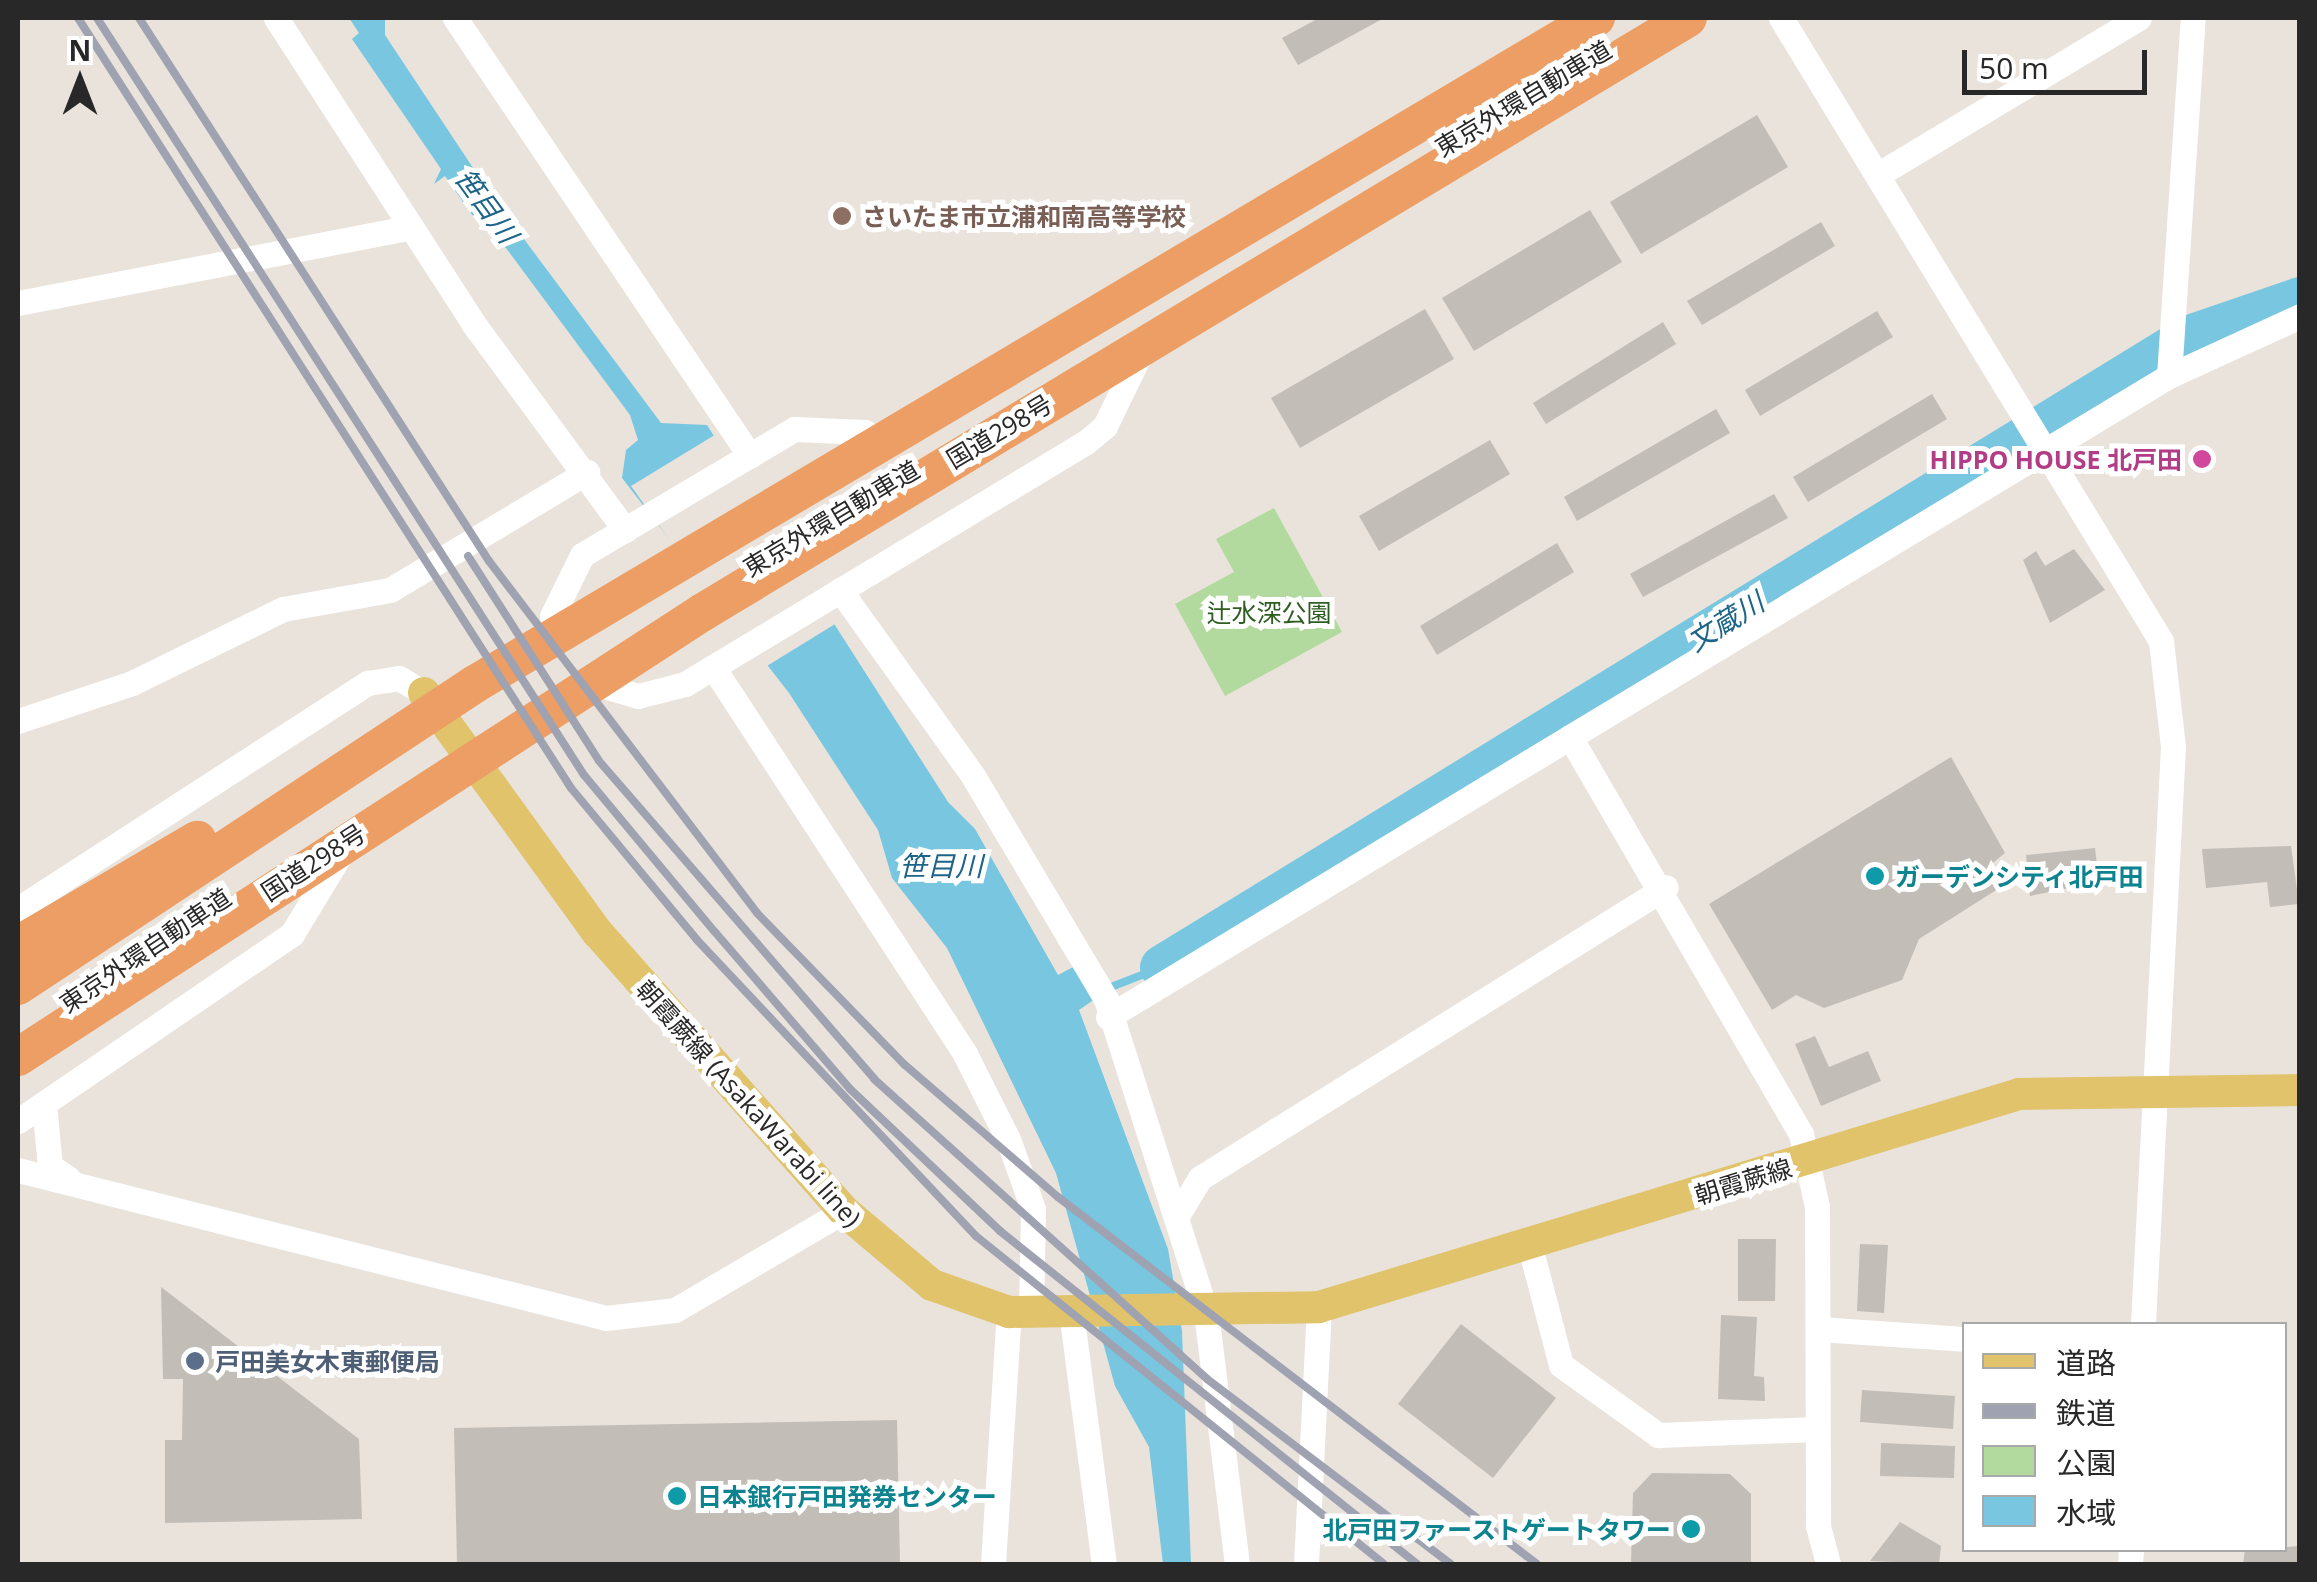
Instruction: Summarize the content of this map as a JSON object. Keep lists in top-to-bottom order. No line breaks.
{"streets":{"highway":["東京外環自動車道","国道298号"],"main road":["朝霞蕨線 (AsakaWarabi line)","朝霞蕨線"]},"crossings":[["国道298号","朝霞蕨線 (AsakaWarabi line)"],["朝霞蕨線 (AsakaWarabi line)","朝霞蕨線"]],"water":["笹目川","文蔵川"],"parks":["辻水深公園"],"places":["さいたま市立浦和南高等学校","HIPPO HOUSE 北戸田","ガーデンシティ北戸田","戸田美女木東郵便局","日本銀行戸田発券センター","北戸田ファーストゲートタワー"],"legend":["道路","鉄道","公園","水域"],"scale_bar":"50 m","north":"top"}
